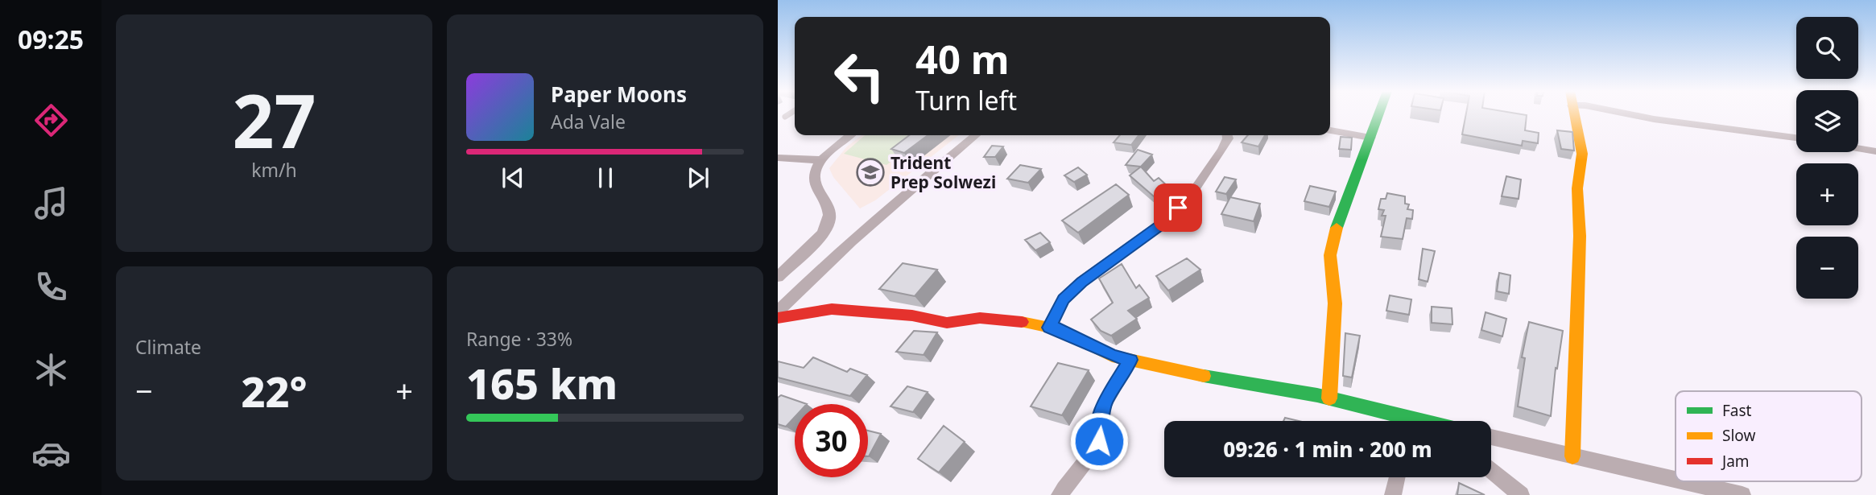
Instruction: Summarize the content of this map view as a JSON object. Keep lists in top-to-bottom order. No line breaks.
{"places":{"school or university":["Trident Prep Solwezi"]},"legend":["Fast","Slow","Jam"],"page":{"tabs":"09:25","tile":[["27","km/h"],"Climate",["Range · 33%","165 km"]],"map_buttons":["+","−"],"turn":["40 m","Turn left"],"song":["Paper Moons","Ada Vale"],"heat":["−","22°","+"],"limit":"30","trip":"09:26 · 1 min · 200 m"}}
